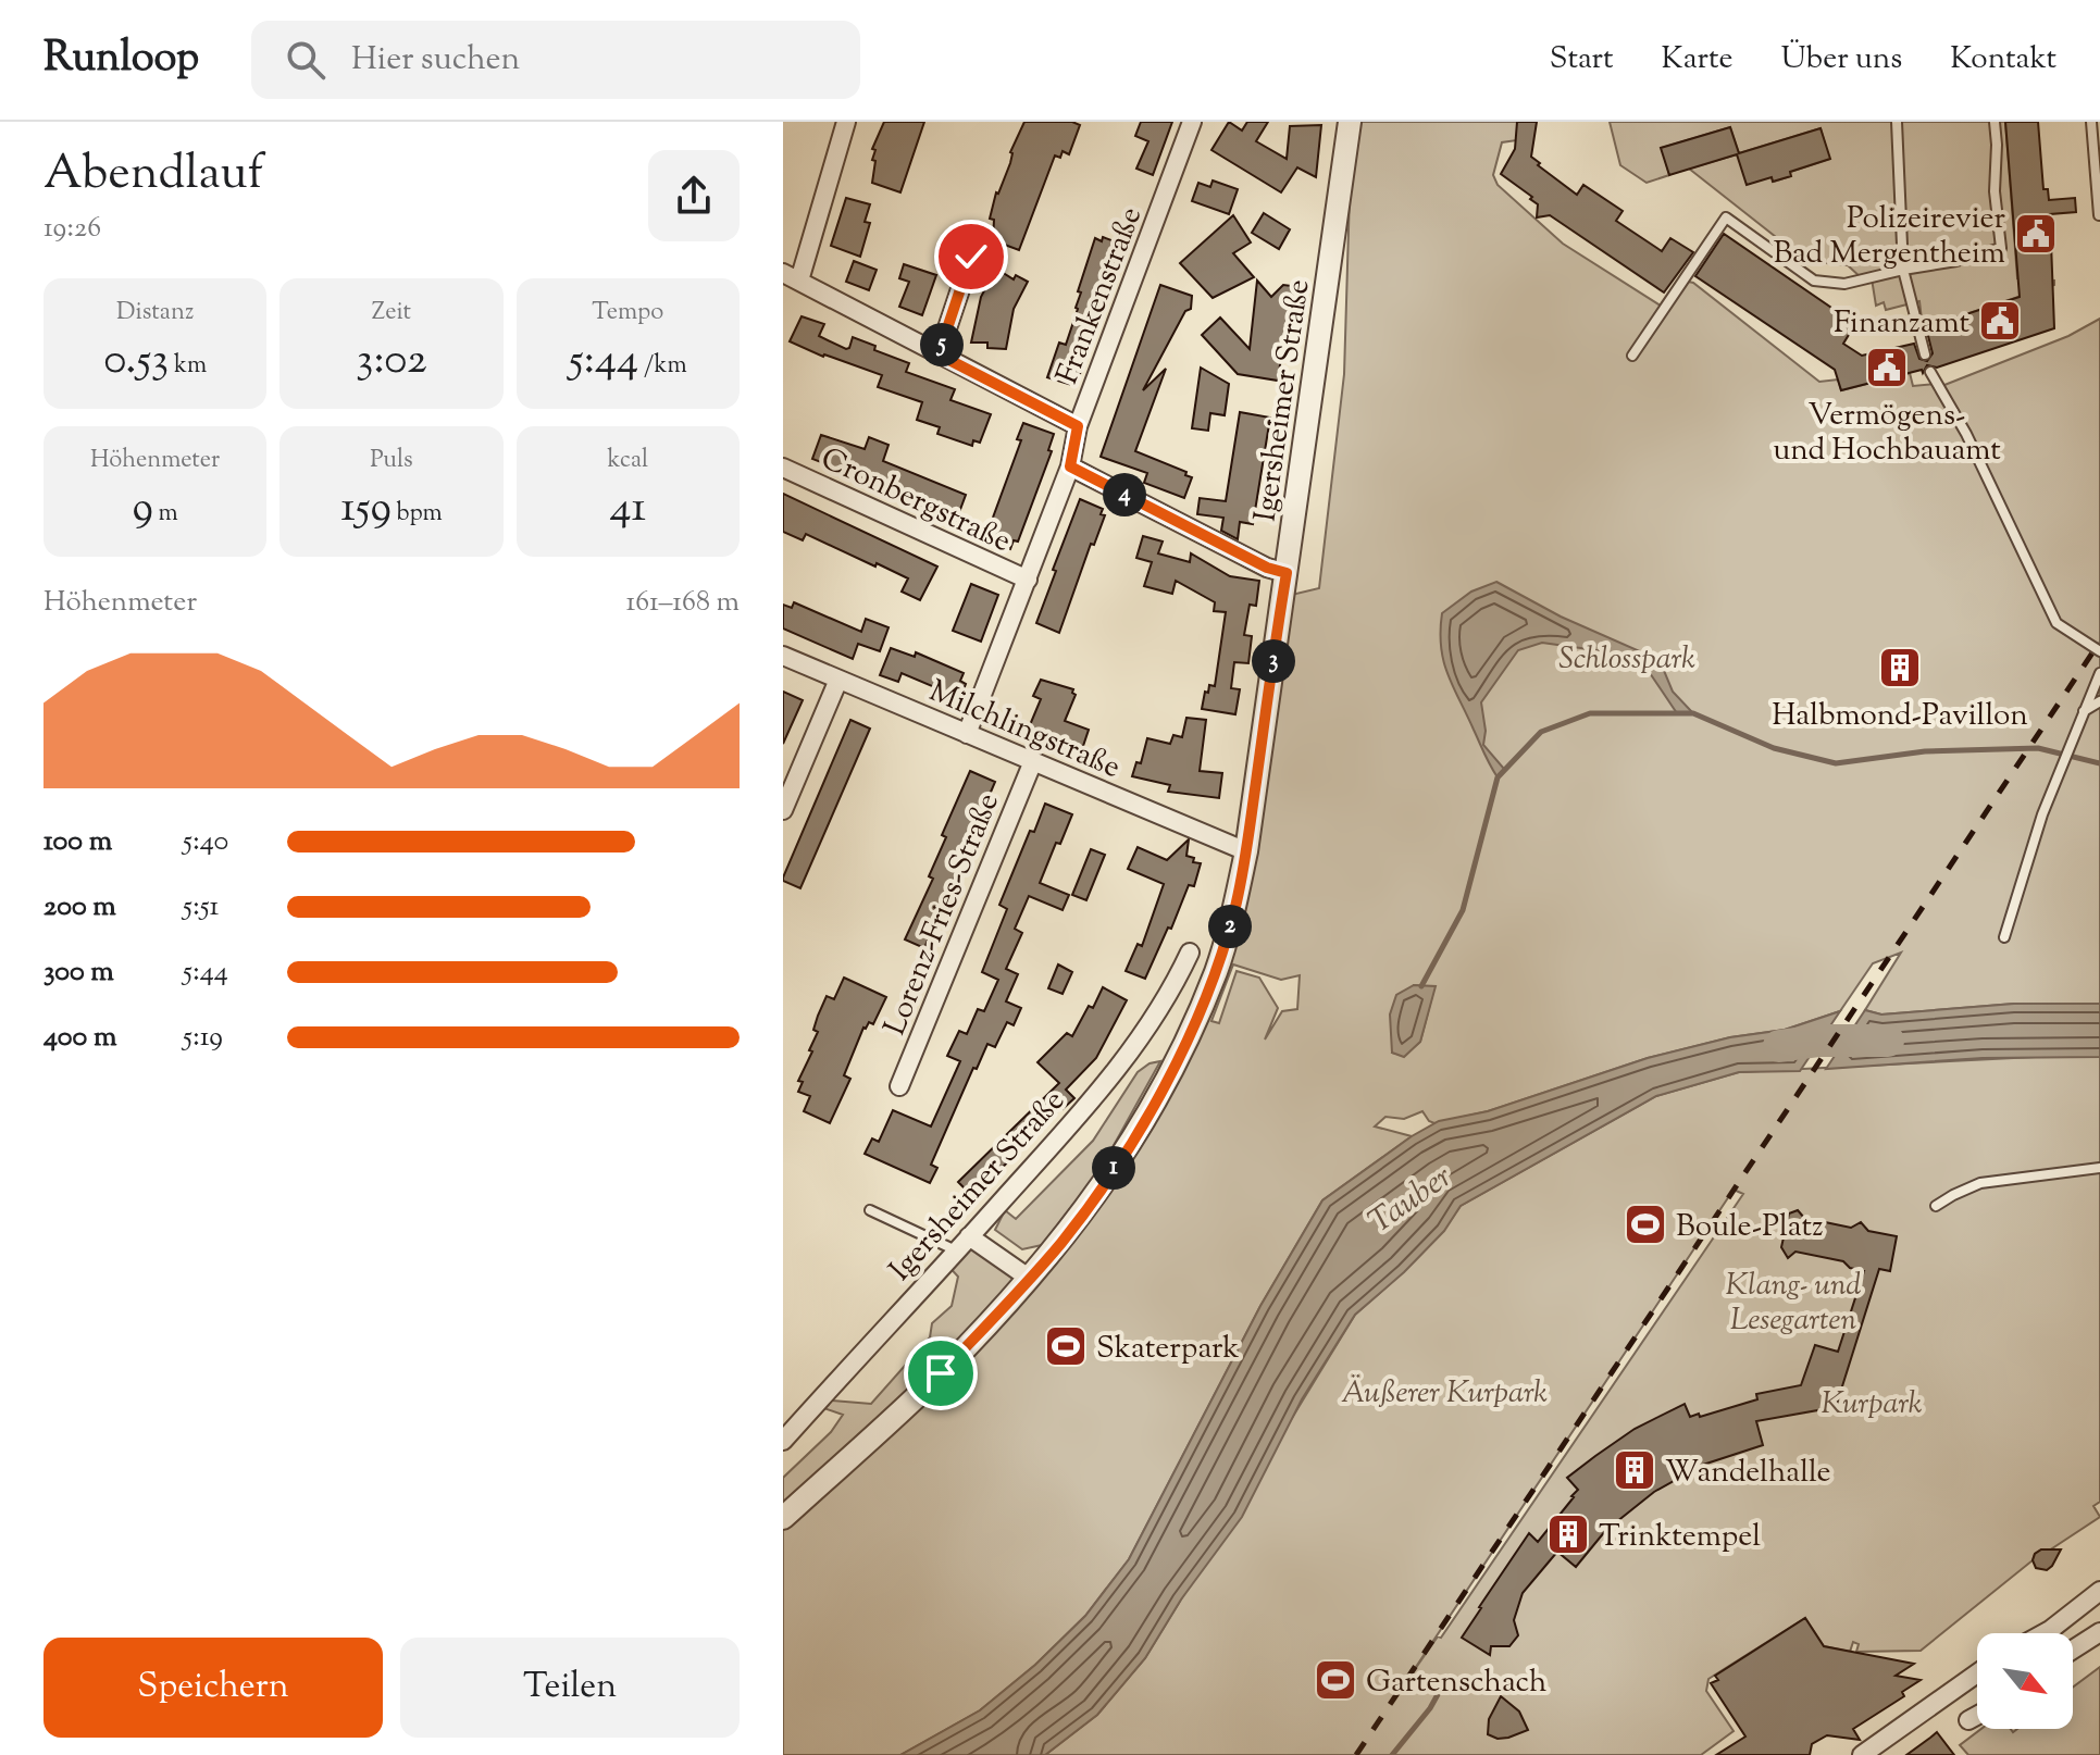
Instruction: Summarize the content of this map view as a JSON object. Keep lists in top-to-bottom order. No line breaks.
{"streets":{"street":["Frankenstraße","Igersheimer Straße","Cronbergstraße","Milchlingstraße","Lorenz-Fries-Straße"]},"crossings":[["Frankenstraße","Cronbergstraße"],["Frankenstraße","Milchlingstraße"],["Igersheimer Straße","Milchlingstraße"],["Milchlingstraße","Lorenz-Fries-Straße"]],"water":["Tauber"],"parks":["Schlosspark","Klang- und Lesegarten","Äußerer Kurpark","Kurpark"],"places":{"public building":["Polizeirevier Bad Mergentheim","Finanzamt","Vermögens- und Hochbauamt"],"building":["Halbmond-Pavillon","Wandelhalle","Trinktempel"],"sports":["Boule-Platz","Skaterpark","Gartenschach"]},"north":"bottom right","page":{"header":"Runloop","search":"Hier suchen","nav":["Start","Karte","Über uns","Kontakt"],"heading":["Abendlauf","19:26"],"stats":[["Distanz","0.53 km"],["Zeit","3:02"],["Tempo","5:44 /km"],["Höhenmeter","9 m"],["Puls","159 bpm"],["kcal","41"]],"pins":["5","4","3","2","1"],"chart":["Höhenmeter","161–168 m"],"list":[{"name":"100 m","note":"5:40"},{"name":"200 m","note":"5:51"},{"name":"300 m","note":"5:44"},{"name":"400 m","note":"5:19"}],"buttons":["Speichern","Teilen"]}}
